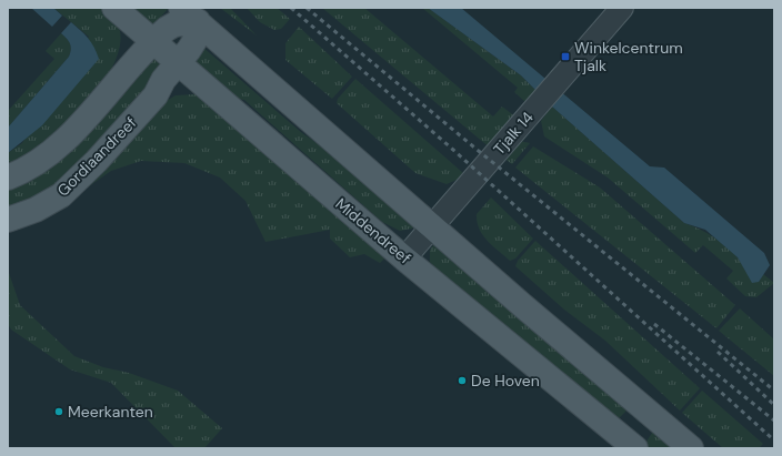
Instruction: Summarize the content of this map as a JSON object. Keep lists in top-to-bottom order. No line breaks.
{"streets":{"main road":["Gordiaandreef","Middendreef"],"street":["Tjalk 14"]},"crossings":[["Tjalk 14","Middendreef"],["Gordiaandreef","Middendreef"]],"places":{"transit":["Winkelcentrum Tjalk"],"other":["De Hoven","Meerkanten"]}}
